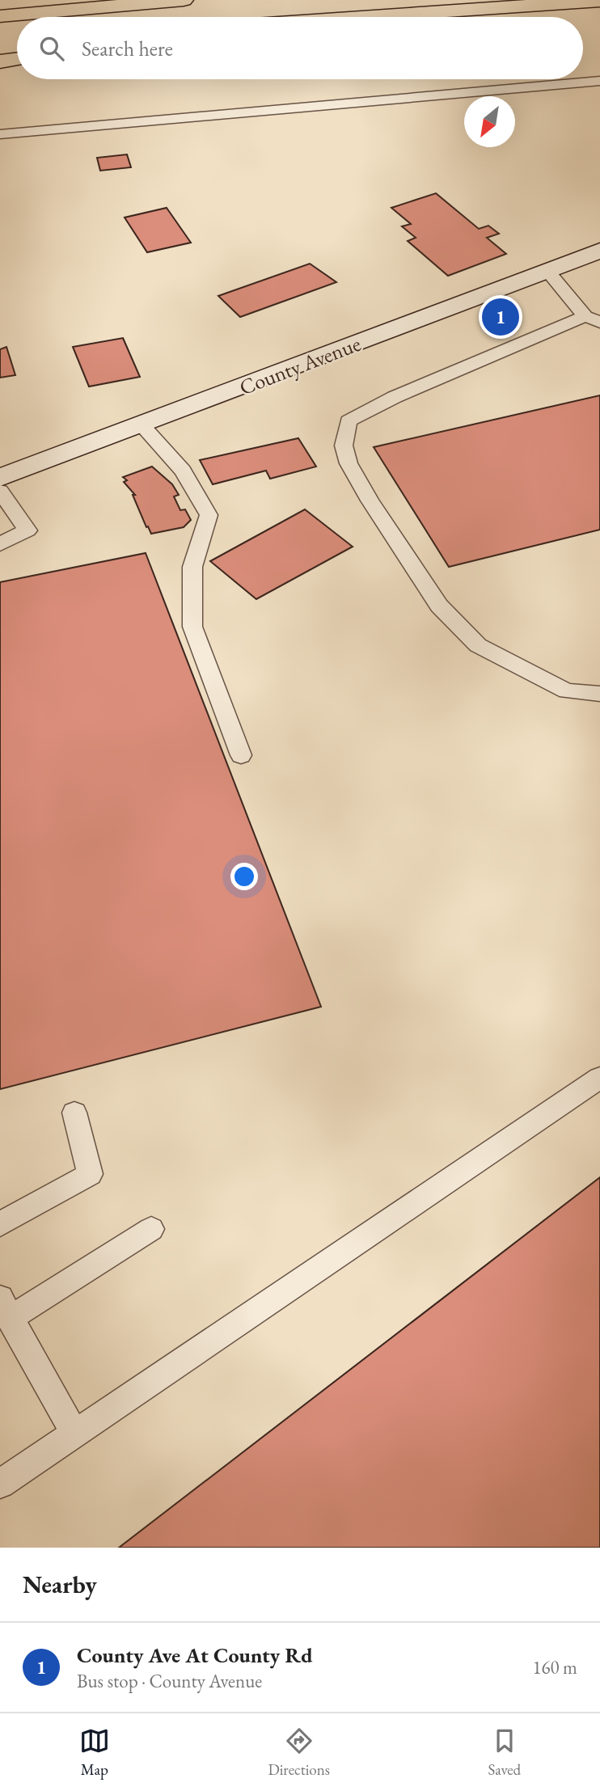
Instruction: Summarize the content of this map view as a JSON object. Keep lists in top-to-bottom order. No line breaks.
{"streets":{"main road":["County Avenue"]},"north":"bottom left","page":{"search":"Search here","pins":"1","heading":"Nearby","list":[{"mark":"1","name":"County Ave At County Rd","note":"Bus stop · County Avenue","value":"160 m"}],"nav":["Map","Directions","Saved"]}}
